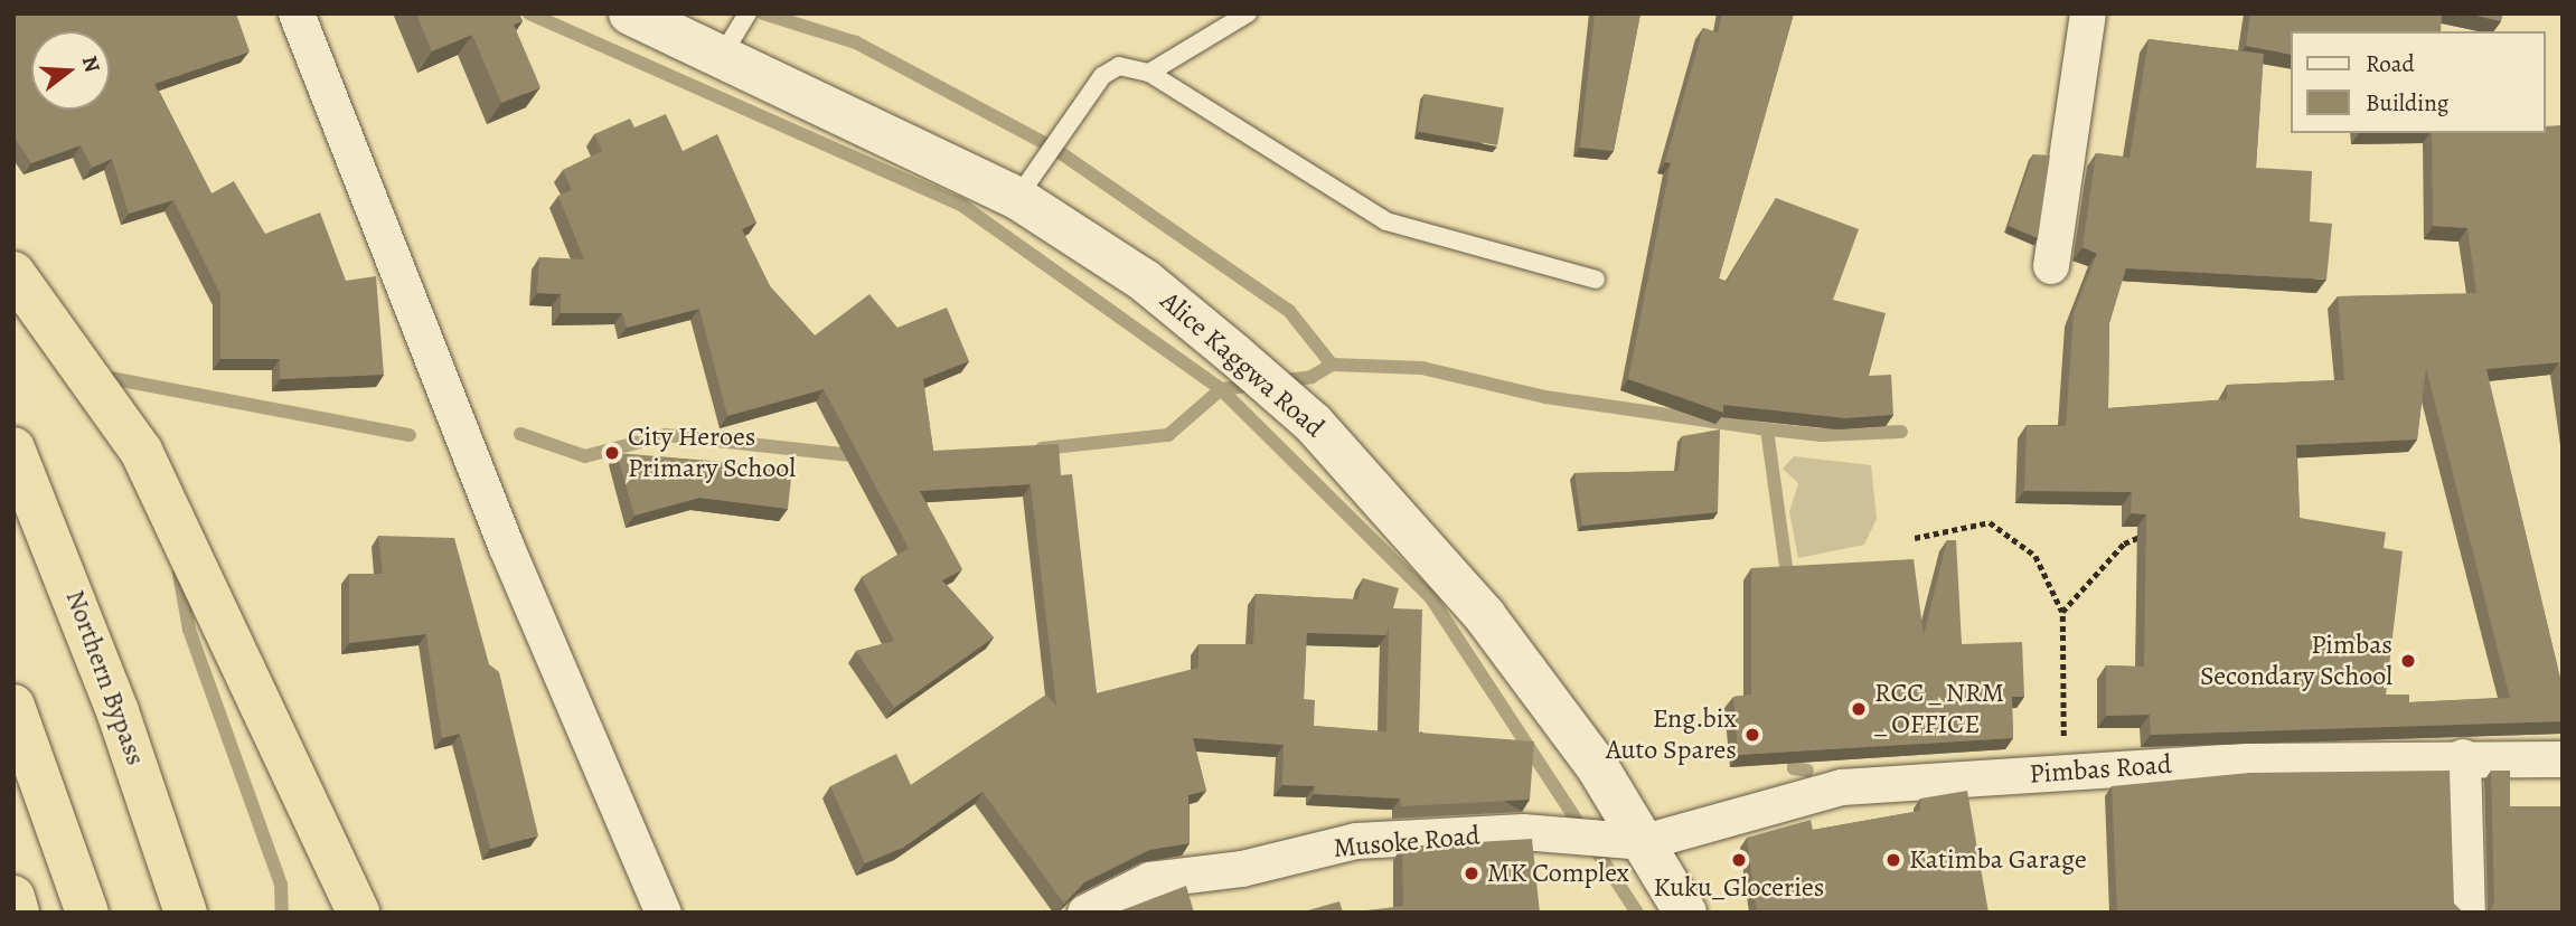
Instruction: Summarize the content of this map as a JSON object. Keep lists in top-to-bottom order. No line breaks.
{"streets":{"highway":["Northern Bypass"],"street":["Alice Kaggwa Road","Pimbas Road","Musoke Road"]},"crossings":[["Alice Kaggwa Road","Pimbas Road"],["Alice Kaggwa Road","Musoke Road"],["Pimbas Road","Musoke Road"]],"places":["City Heroes Primary School","Pimbas Secondary School","RCC _ NRM _ OFFICE","Eng.bix Auto Spares","Kuku_Gloceries","Katimba Garage","MK Complex"],"legend":["Road","Building"],"north":"right"}
